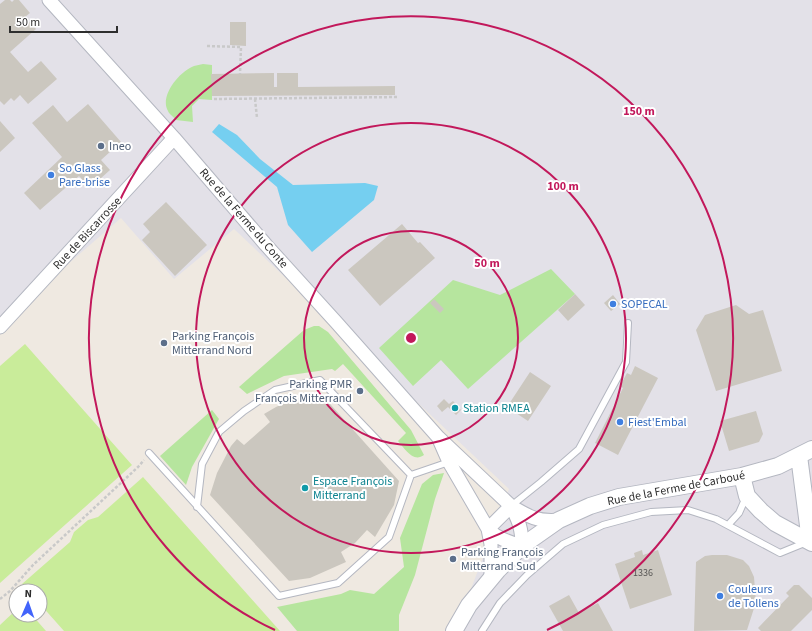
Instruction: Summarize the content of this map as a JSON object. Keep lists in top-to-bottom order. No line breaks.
{"streets":{"street":["Rue de la Ferme du Conte","Rue de Biscarrosse","Rue de la Ferme de Carboué"]},"crossings":[["Rue de la Ferme du Conte","Rue de Biscarrosse"],["Rue de la Ferme du Conte","Rue de la Ferme de Carboué"]],"places":["Ineo","So Glass Pare-brise","SOPECAL","Parking François Mitterrand Nord","Parking PMR François Mitterrand","Station RMEA","Fiest'Embal","Espace François Mitterrand","Parking François Mitterrand Sud","Couleurs de Tollens"],"house_numbers":["1336"],"scale_bar":"50 m","north":"top","rings":["150 m","100 m","50 m"]}
